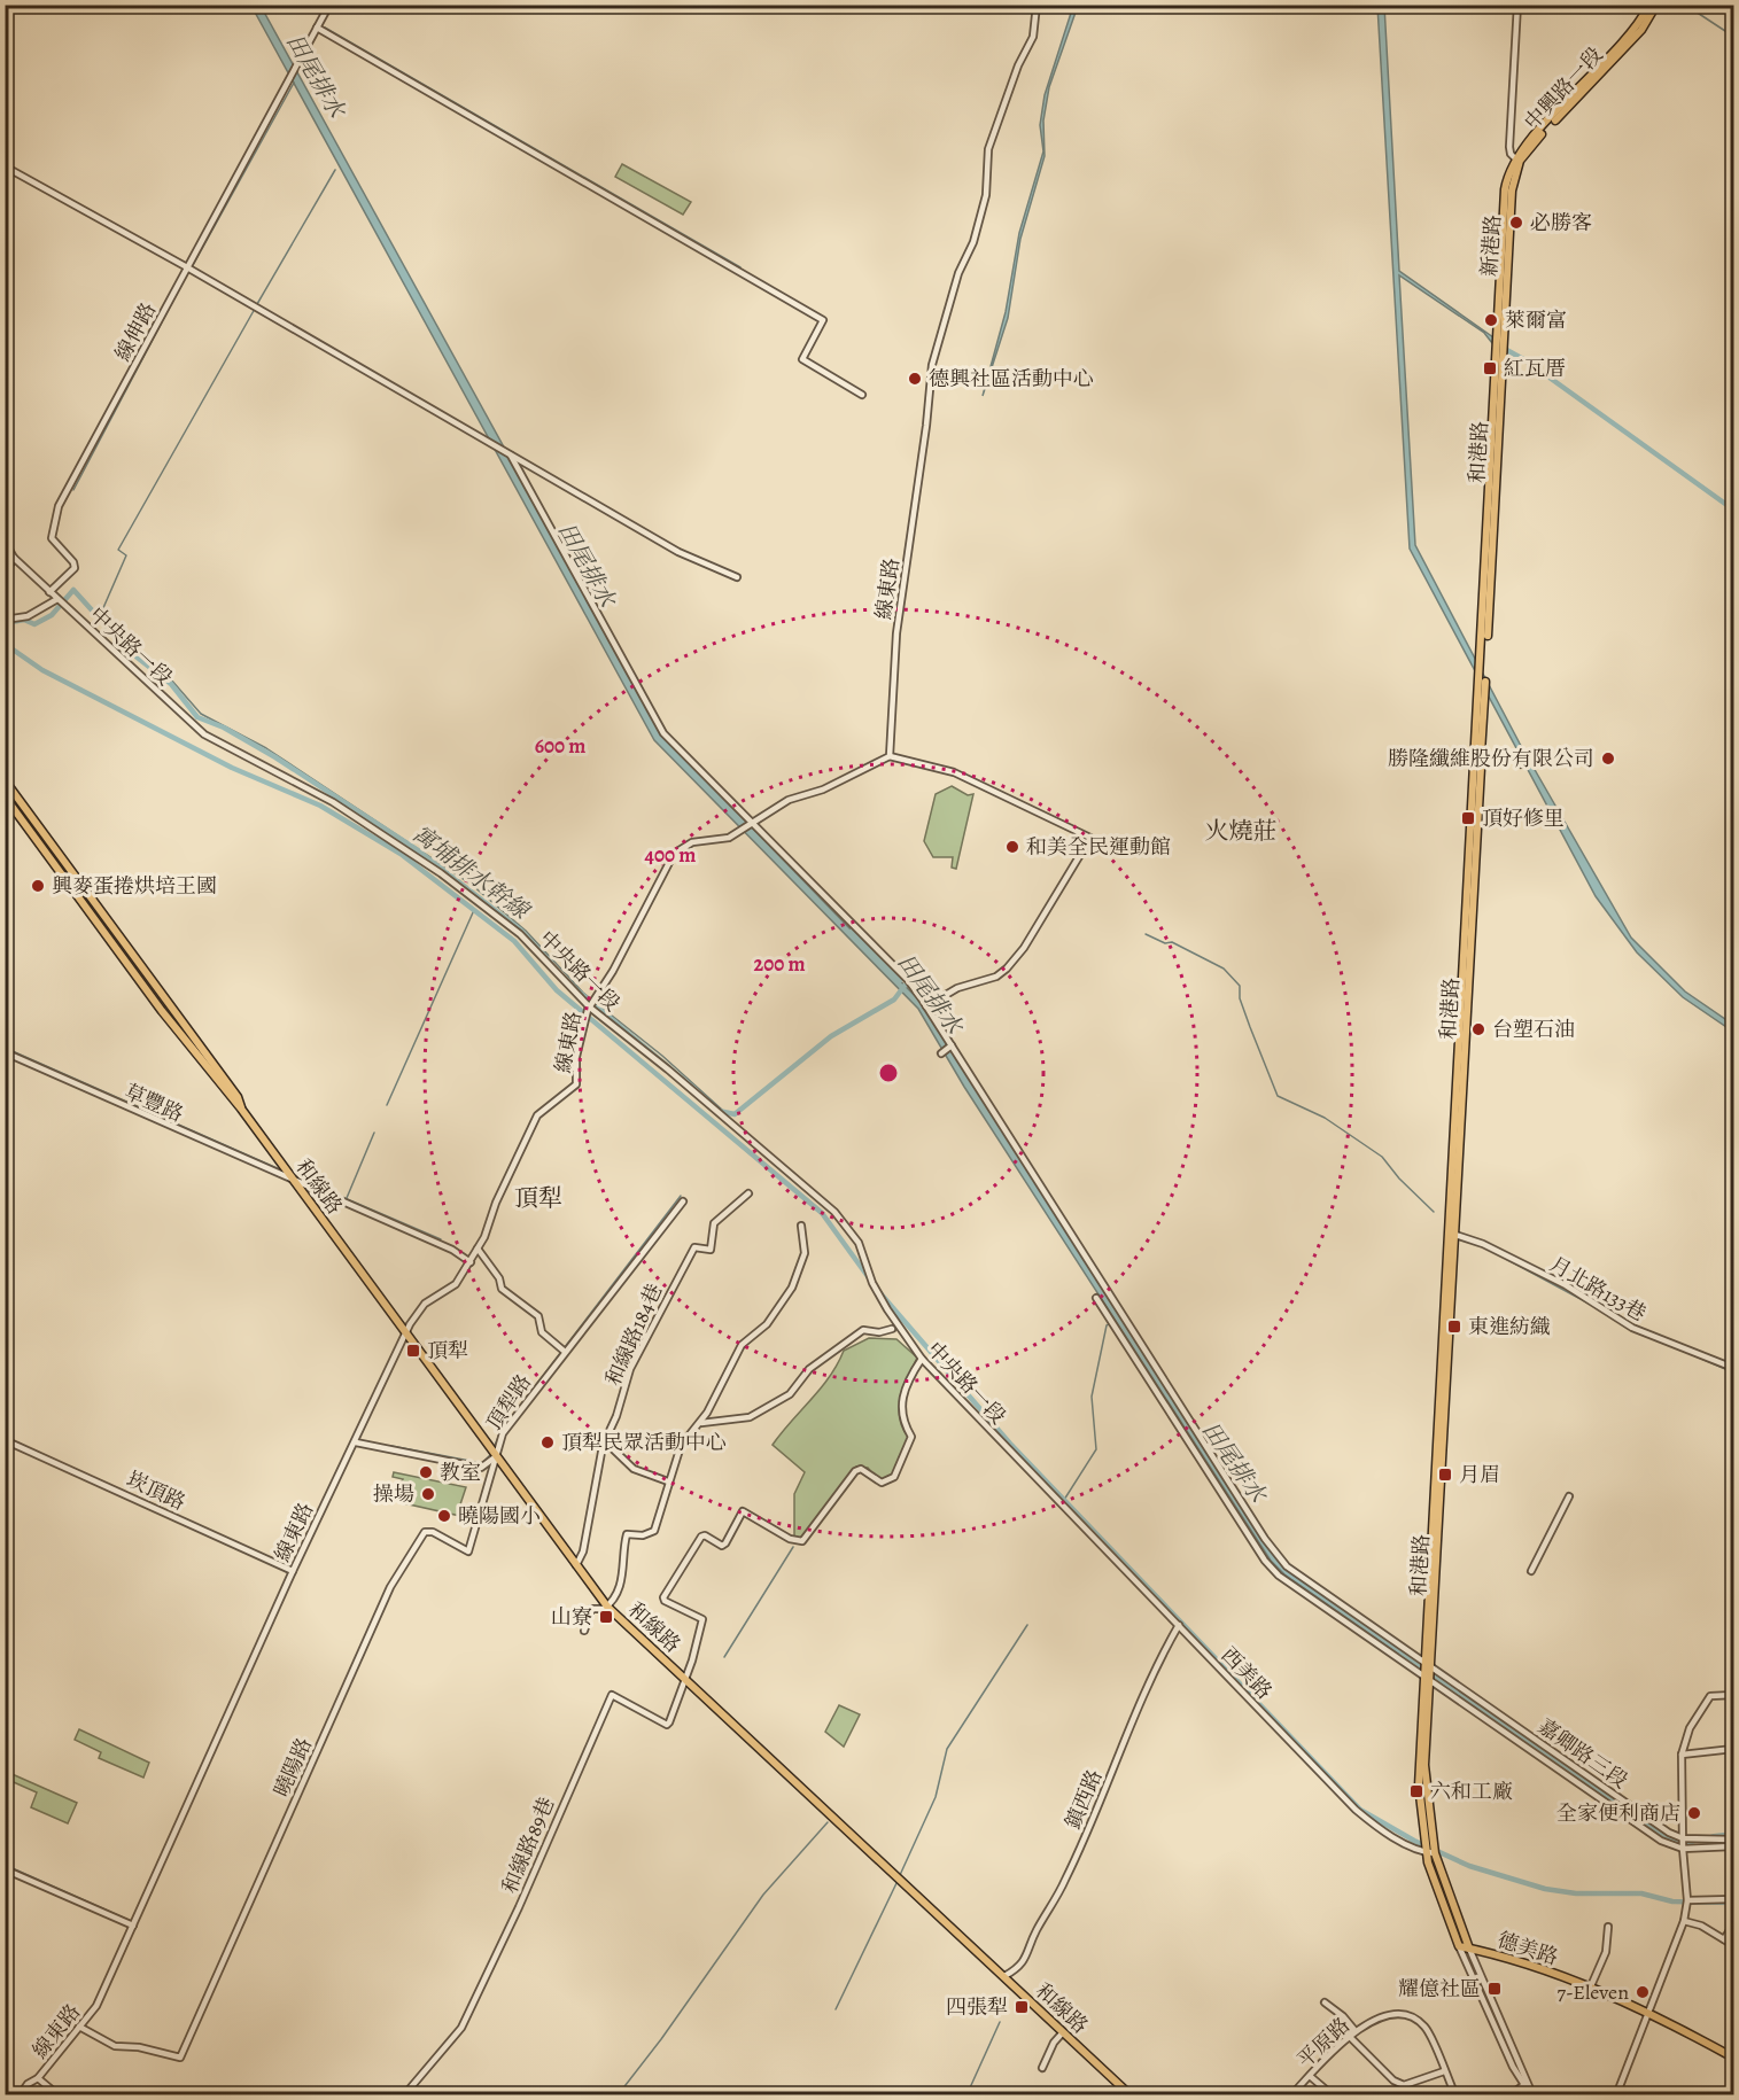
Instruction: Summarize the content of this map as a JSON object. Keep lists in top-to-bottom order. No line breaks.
{"streets":{"main road":["中興路一段","新港路","和港路","和線路","德美路"],"street":["線伸路","線東路","中央路一段","草豐路","月北路133巷","和線路184巷","頂犁路","崁頂路","西美路","嘉卿路三段","曉陽路","鎮西路","和線路89巷","平原路"]},"crossings":[["中興路一段","新港路"],["新港路","和港路"],["線伸路","中央路一段"],["和港路","月北路133巷"],["和港路","西美路"],["和港路","嘉卿路三段"],["線東路","中央路一段"],["線東路","草豐路"],["線東路","和線路"],["線東路","頂犁路"],["線東路","崁頂路"],["線東路","曉陽路"],["中央路一段","西美路"],["草豐路","和線路"],["和線路","和線路184巷"],["和線路","頂犁路"],["和線路","曉陽路"],["和線路","鎮西路"],["和線路","和線路89巷"],["頂犁路","曉陽路"],["西美路","鎮西路"]],"districts":["火燒莊","頂犁"],"water":["田尾排水","寓埔排水幹線"],"places":{"other":["必勝客","萊爾富","德興社區活動中心","勝隆纖維股份有限公司","和美全民運動館","興麥蛋捲烘培王國","台塑石油","頂犁民眾活動中心","教室","操場","曉陽國小","全家便利商店","7-Eleven"],"transit":["紅瓦厝","頂好修里","東進紡織","頂犁","月眉","山寮","六和工廠","耀億社區","四張犁"]},"rings":["600 m","400 m","200 m"]}
